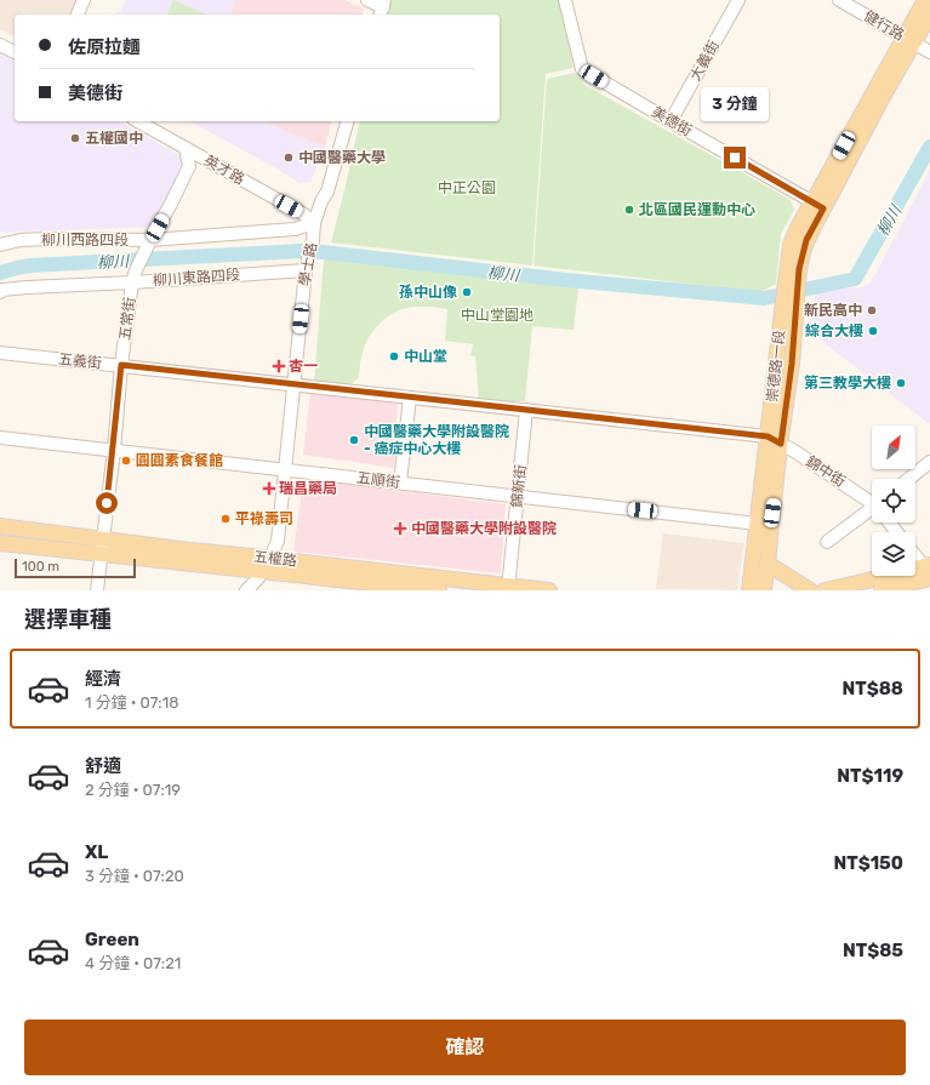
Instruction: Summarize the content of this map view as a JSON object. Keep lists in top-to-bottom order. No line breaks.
{"streets":{"main road":["崇德路一段","五權路"],"street":["健行路","大義街","美德街","英才路","柳川西路四段","學士路","柳川東路四段","五常街","五義街","錦中街","五順街","錦新街"]},"crossings":[["健行路","崇德路一段"],["大義街","美德街"],["美德街","崇德路一段"],["英才路","柳川西路四段"],["英才路","學士路"],["英才路","五常街"],["柳川西路四段","學士路"],["柳川西路四段","五常街"],["學士路","柳川東路四段"],["學士路","五義街"],["學士路","五順街"],["學士路","五權路"],["柳川東路四段","五常街"],["五常街","五義街"],["五常街","五順街"],["五常街","五權路"],["五義街","崇德路一段"],["五義街","錦中街"],["五義街","錦新街"],["崇德路一段","錦中街"],["崇德路一段","五順街"],["五順街","錦新街"],["錦新街","五權路"]],"water":["柳川"],"parks":["中正公園","中山堂園地"],"places":{"other":["五權國中","中國醫藥大學","北區國民運動中心","孫中山像","新民高中","綜合大樓","中山堂","第三教學大樓","中國醫藥大學附設醫院 - 癌症中心大樓","圓圓素食餐館","平祿壽司"],"health":["杏一","瑞昌藥局","中國醫藥大學附設醫院"]},"scale_bar":"100 m","north":"top right","page":{"banner":["佐原拉麵","美德街"],"bubble":"3 分鐘","scale":"100 m","heading":"選擇車種","list":[{"name":"經濟","note":"1 分鐘 · 07:18","value":"NT$88"},{"name":"舒適","note":"2 分鐘 · 07:19","value":"NT$119"},{"name":"XL","note":"3 分鐘 · 07:20","value":"NT$150"},{"name":"Green","note":"4 分鐘 · 07:21","value":"NT$85"}],"buttons":"確認"}}
